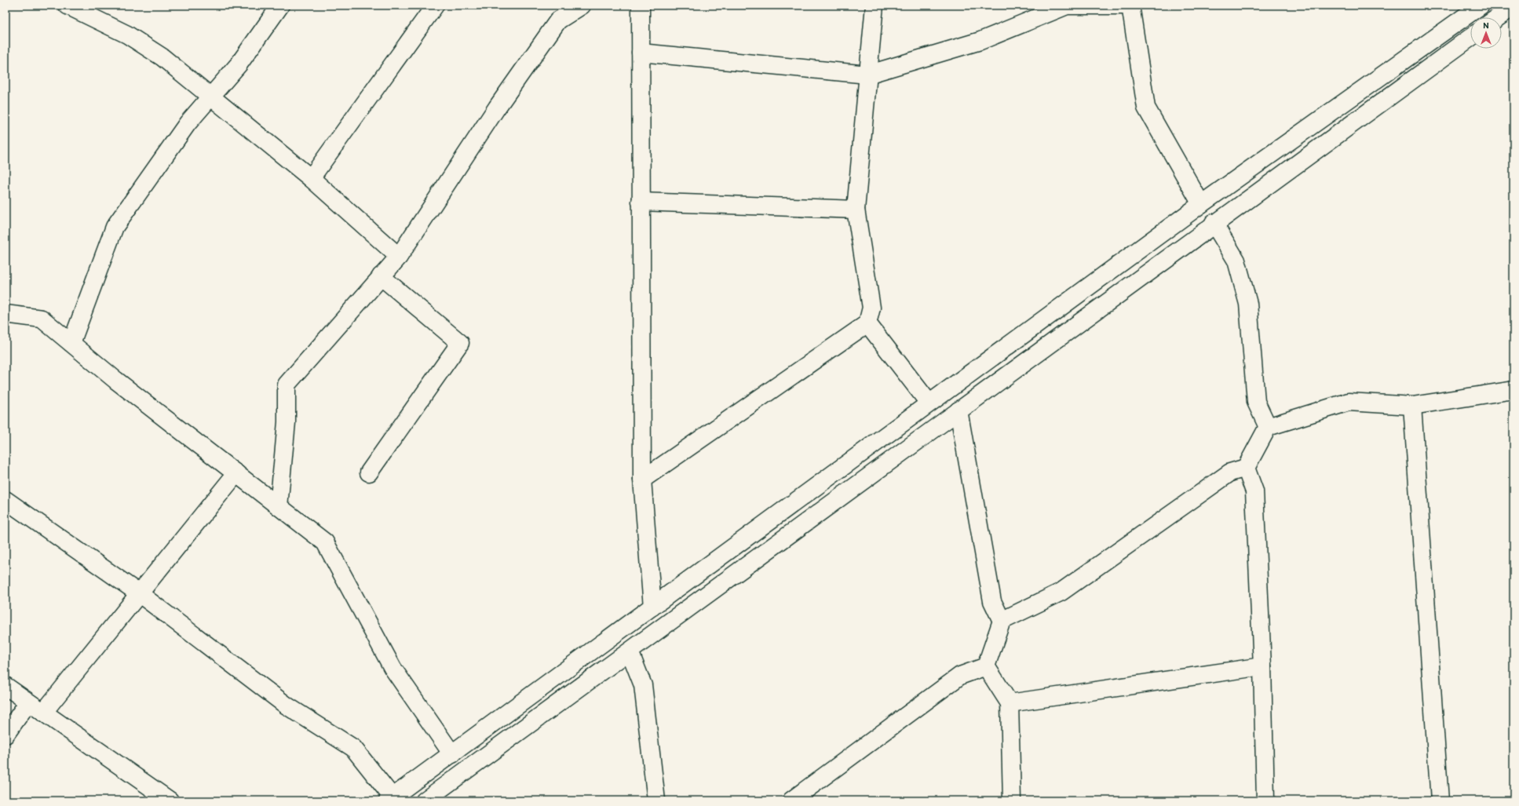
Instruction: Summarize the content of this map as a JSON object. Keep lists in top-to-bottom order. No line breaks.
{"north":"top"}
